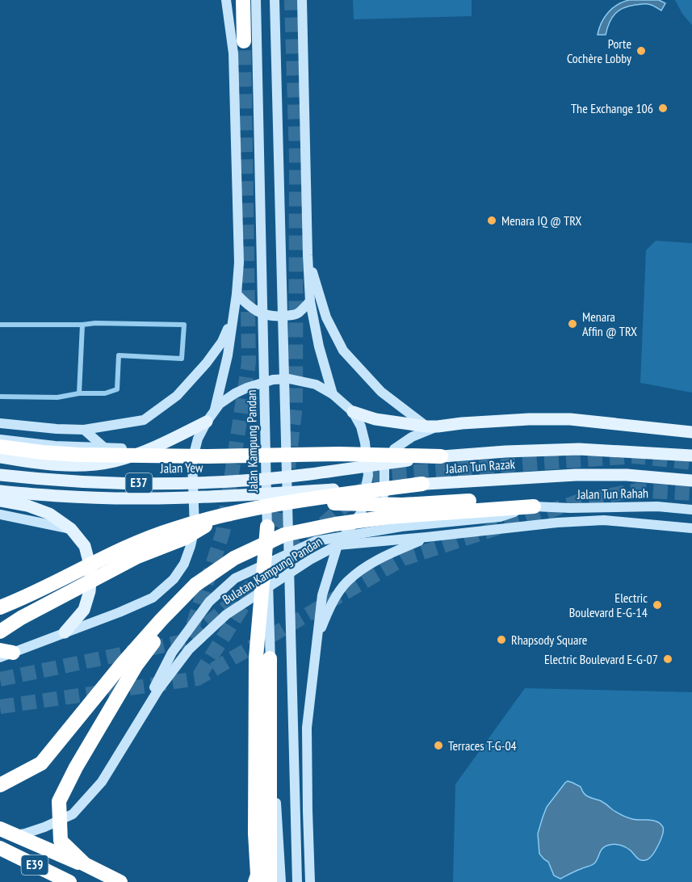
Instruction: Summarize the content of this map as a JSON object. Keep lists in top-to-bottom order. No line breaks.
{"streets":{"highway":["E39"],"main road":["Jalan Kampung Pandan","Jalan Tun Razak","Jalan Yew","E37","Jalan Tun Rahah","Bulatan Kampung Pandan"]},"crossings":[["Jalan Tun Razak","Jalan Yew"],["Jalan Tun Rahah","Bulatan Kampung Pandan"]],"places":["Porte Cochère Lobby","The Exchange 106","Menara IQ @ TRX","Menara Affin @ TRX","Electric Boulevard E-G-14","Rhapsody Square","Electric Boulevard E-G-07","Terraces T-G-04"]}
